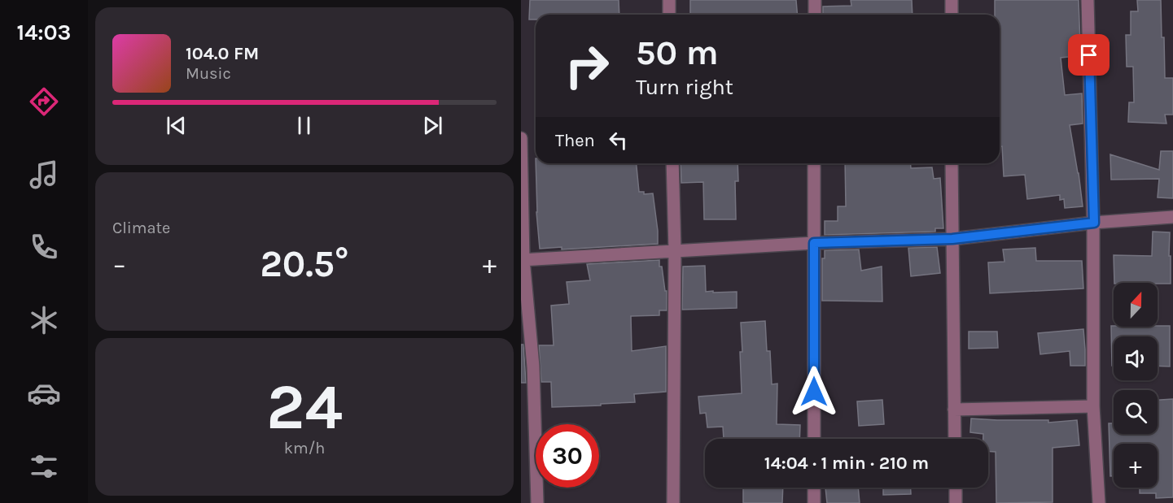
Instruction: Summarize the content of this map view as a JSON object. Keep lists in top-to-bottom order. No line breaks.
{"north":"top","page":{"tabs":"14:03","turn":["50 m","Turn right"],"song":["104.0 FM","Music"],"then":"Then","tile":["Climate",["24","km/h"]],"heat":["−","20.5°","+"],"map_buttons":"+","limit":"30","trip":"14:04 · 1 min · 210 m"}}
